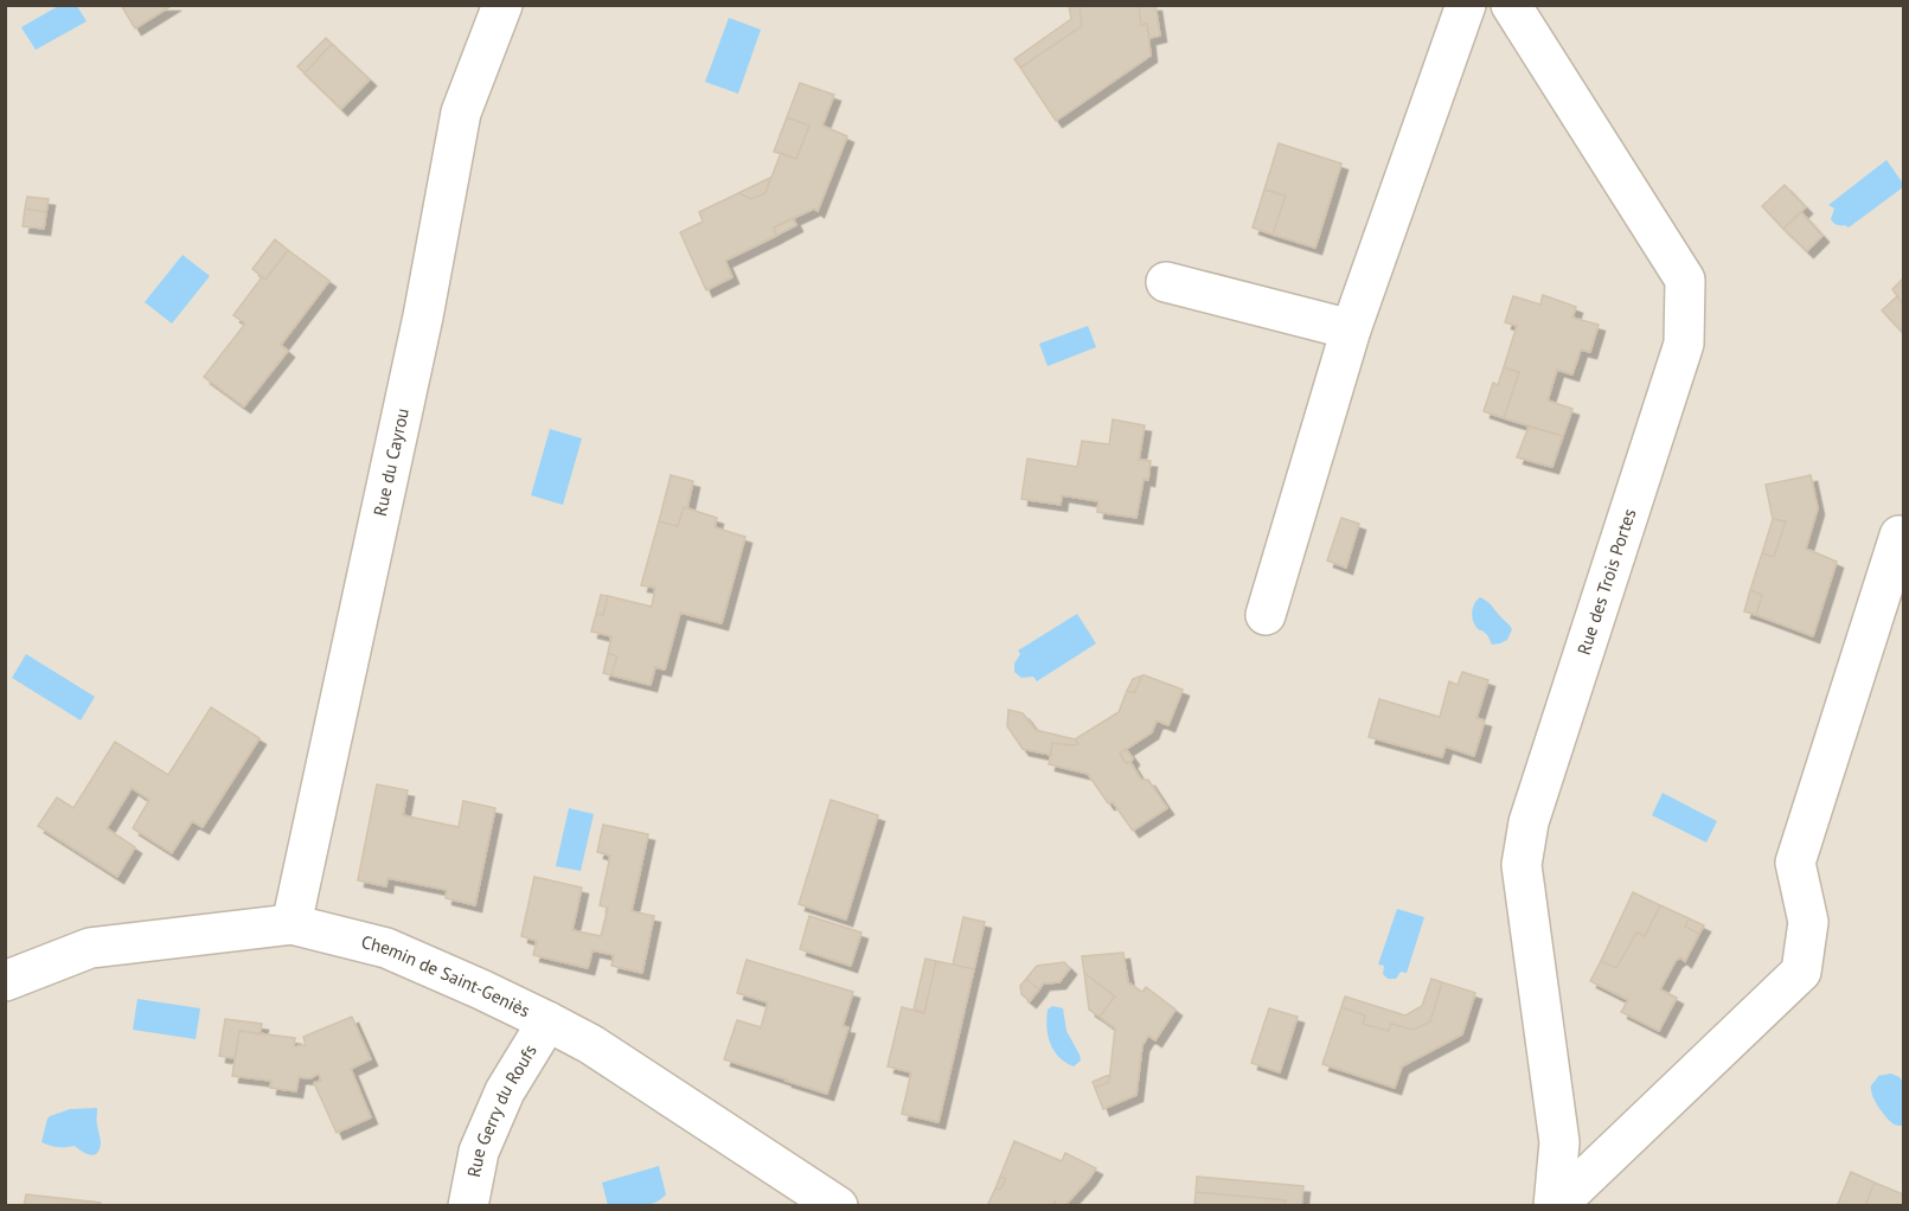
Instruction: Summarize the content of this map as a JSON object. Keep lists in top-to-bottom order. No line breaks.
{"streets":{"street":["Rue du Cayrou","Rue des Trois Portes","Chemin de Saint-Geniès","Rue Gerry du Roufs"]},"crossings":[["Rue du Cayrou","Chemin de Saint-Geniès"],["Chemin de Saint-Geniès","Rue Gerry du Roufs"]]}
